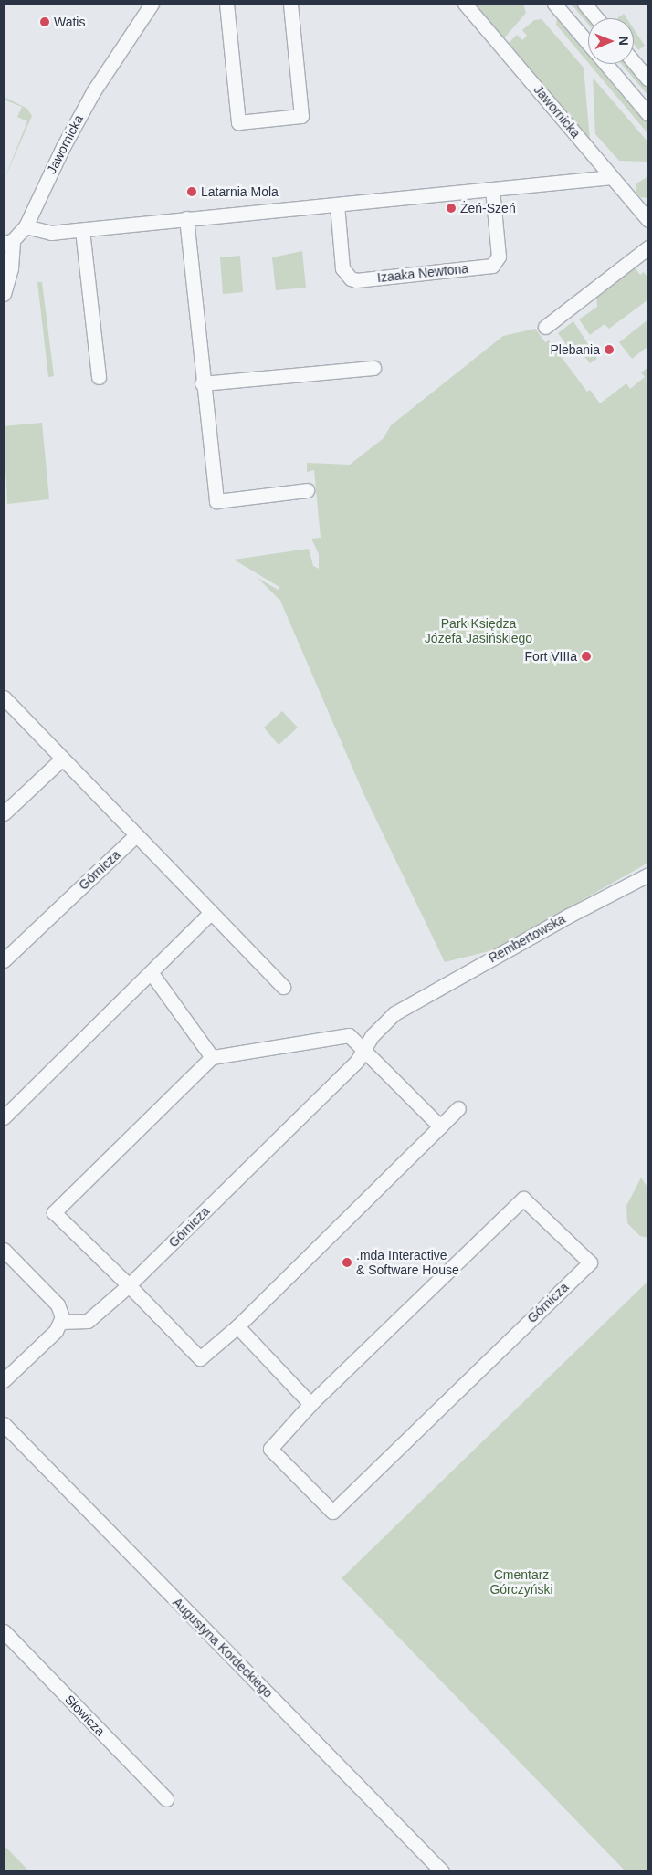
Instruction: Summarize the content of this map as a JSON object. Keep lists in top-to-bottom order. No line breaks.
{"streets":{"street":["Jawornicka","Izaaka Newtona","Górnicza","Rembertowska","Augustyna Kordeckiego","Słowicza"]},"crossings":[["Górnicza","Rembertowska"]],"parks":["Park Księdza Józefa Jasińskiego","Cmentarz Górczyński"],"places":["Watis","Latarnia Mola","Żeń-Szeń","Plebania","Fort VIIIa",".mda Interactive & Software House"],"north":"right"}
